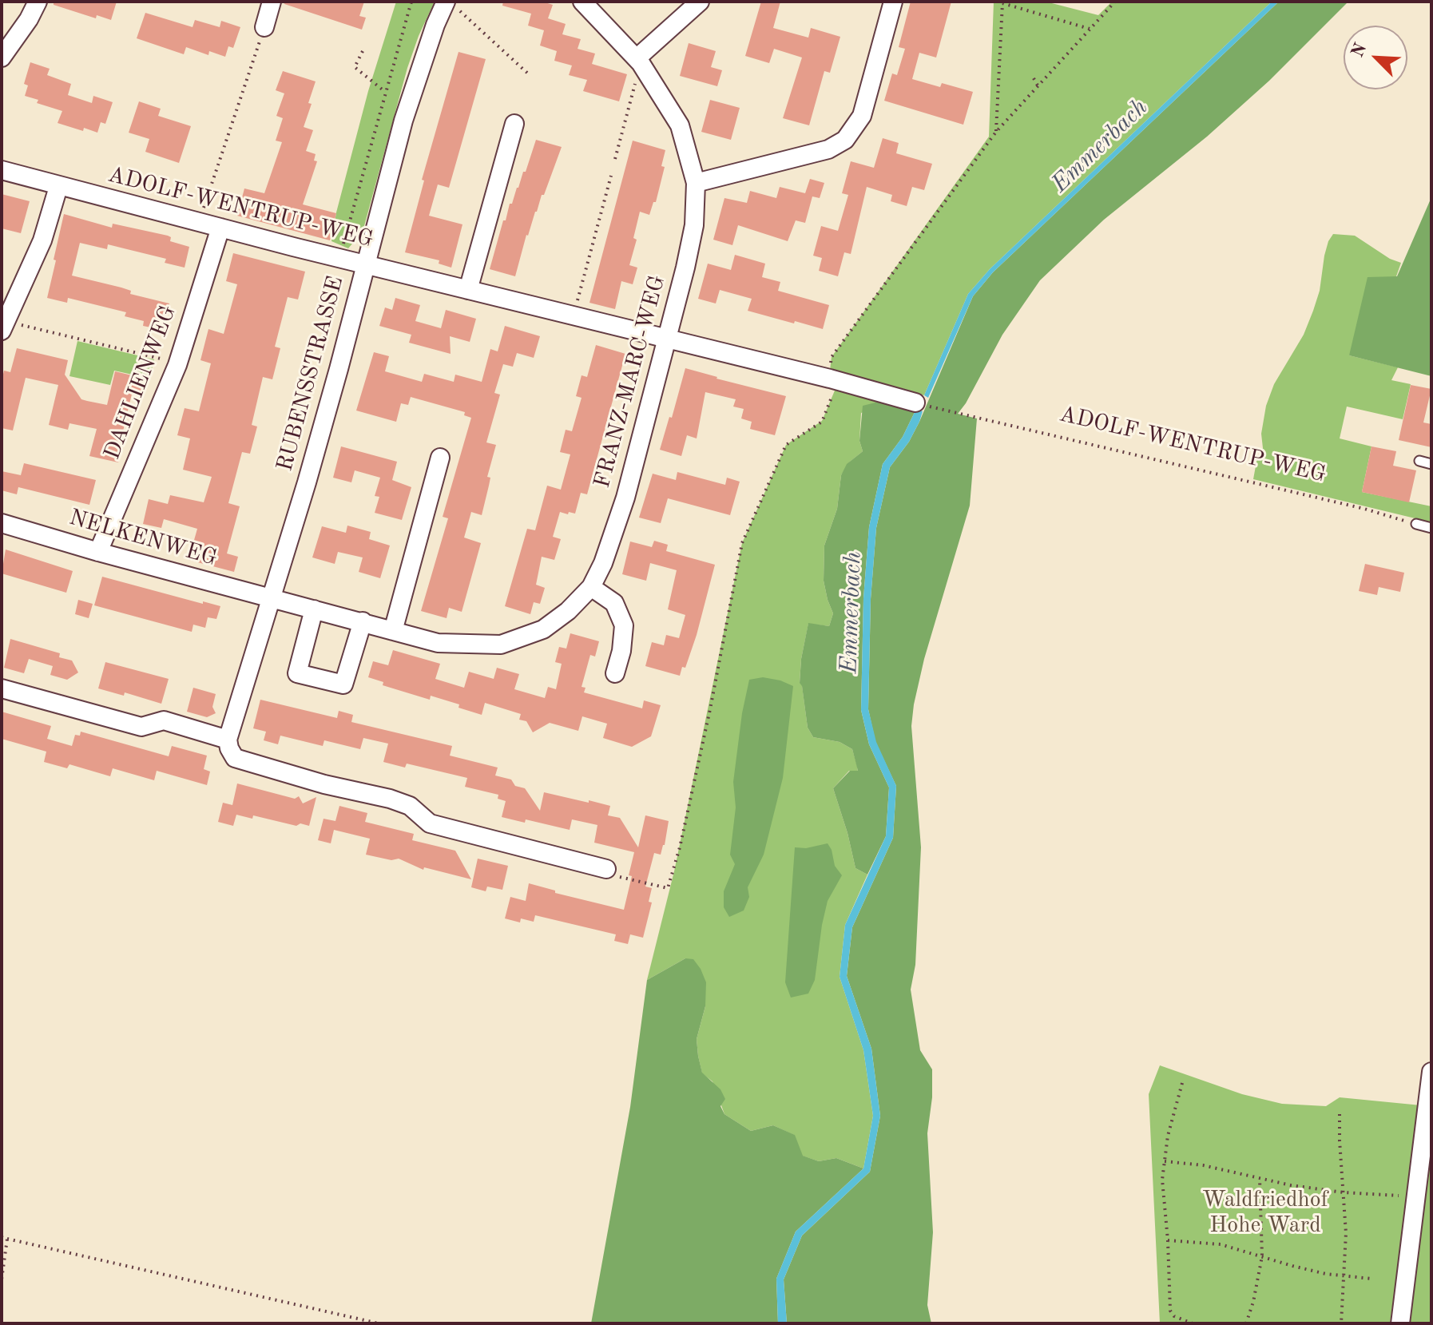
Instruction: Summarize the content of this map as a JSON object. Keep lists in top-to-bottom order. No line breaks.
{"streets":{"street":["ADOLF-WENTRUP-WEG","RUBENSSTRASSE","FRANZ-MARC-WEG","DAHLIENWEG","NELKENWEG"]},"crossings":[["ADOLF-WENTRUP-WEG","RUBENSSTRASSE"],["ADOLF-WENTRUP-WEG","FRANZ-MARC-WEG"],["ADOLF-WENTRUP-WEG","DAHLIENWEG"],["RUBENSSTRASSE","FRANZ-MARC-WEG"],["RUBENSSTRASSE","NELKENWEG"],["FRANZ-MARC-WEG","NELKENWEG"],["DAHLIENWEG","NELKENWEG"]],"water":["Emmerbach"],"parks":["Waldfriedhof Hohe Ward"],"north":"top left"}
